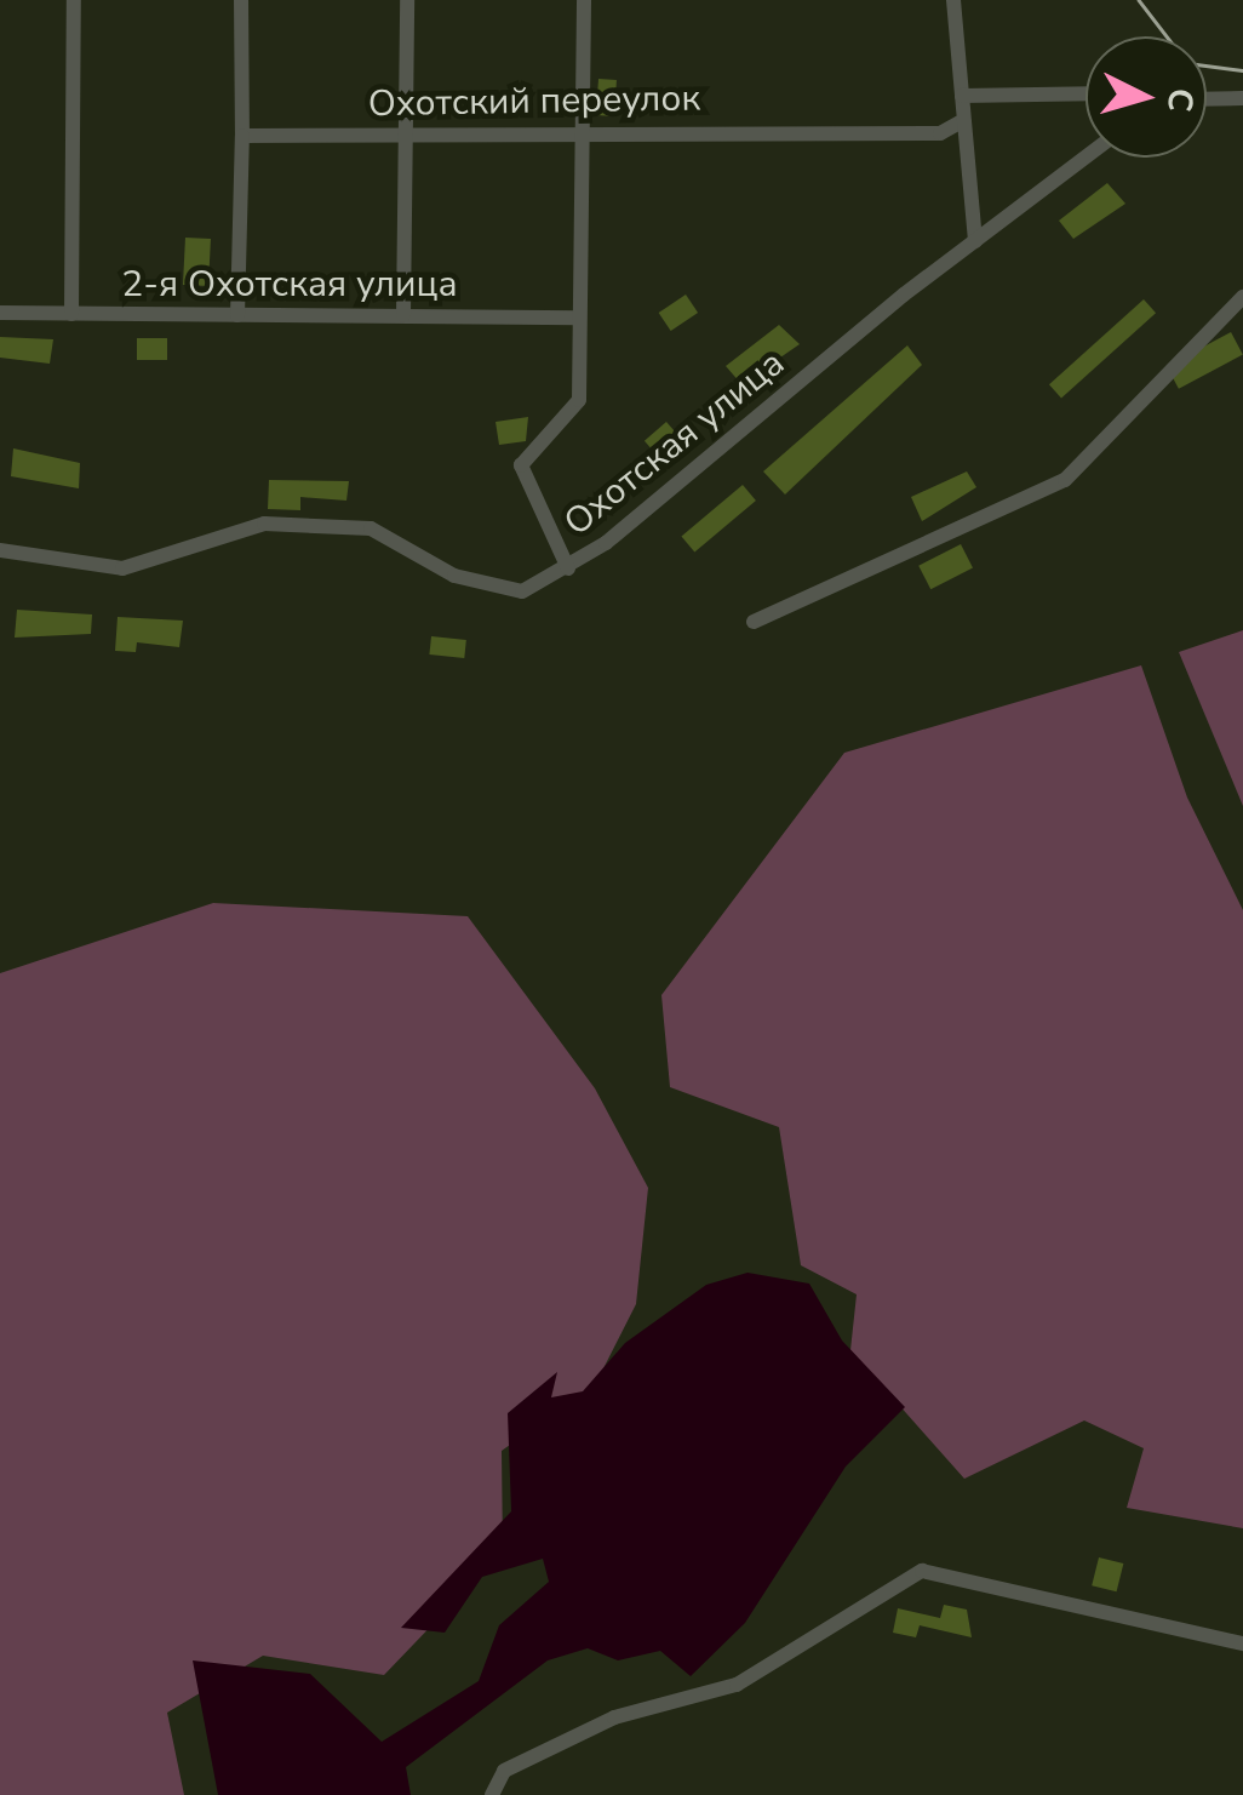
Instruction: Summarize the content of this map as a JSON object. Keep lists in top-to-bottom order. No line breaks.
{"streets":{"street":["Охотский переулок","2-я Охотская улица","Охотская улица"]},"north":"right"}
